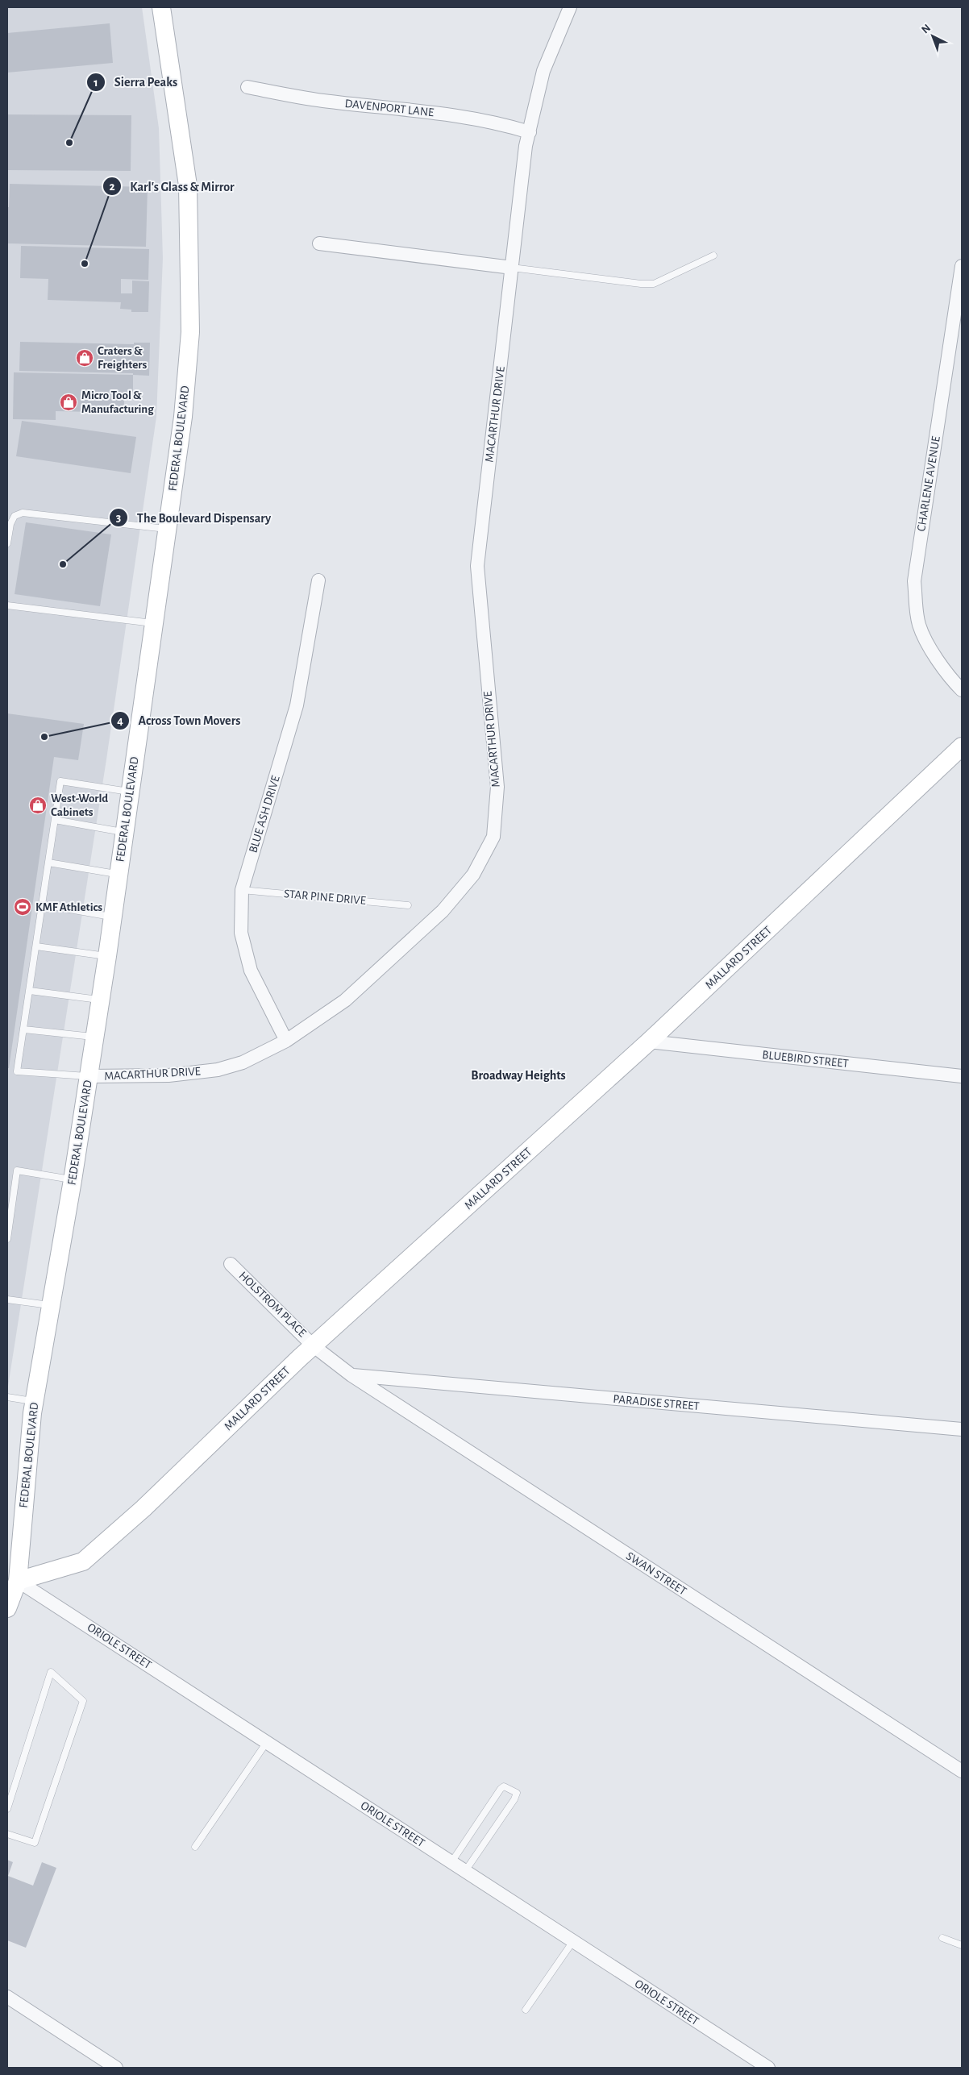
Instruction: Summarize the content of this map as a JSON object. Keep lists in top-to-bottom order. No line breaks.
{"streets":{"main road":["FEDERAL BOULEVARD","MALLARD STREET"],"street":["DAVENPORT LANE","MACARTHUR DRIVE","CHARLENE AVENUE","BLUE ASH DRIVE","BLUEBIRD STREET","HOLSTROM PLACE","PARADISE STREET","SWAN STREET","ORIOLE STREET"],"lane":["STAR PINE DRIVE"]},"crossings":[["DAVENPORT LANE","MACARTHUR DRIVE"],["MACARTHUR DRIVE","FEDERAL BOULEVARD"],["MACARTHUR DRIVE","BLUE ASH DRIVE"],["FEDERAL BOULEVARD","MALLARD STREET"],["FEDERAL BOULEVARD","ORIOLE STREET"],["BLUE ASH DRIVE","STAR PINE DRIVE"],["MALLARD STREET","BLUEBIRD STREET"],["MALLARD STREET","HOLSTROM PLACE"],["MALLARD STREET","ORIOLE STREET"],["HOLSTROM PLACE","PARADISE STREET"],["HOLSTROM PLACE","SWAN STREET"],["PARADISE STREET","SWAN STREET"]],"districts":["Broadway Heights"],"places":{"other":["Sierra Peaks","Karl's Glass & Mirror","The Boulevard Dispensary","Across Town Movers"],"shop":["Craters & Freighters","Micro Tool & Manufacturing","West-World Cabinets"],"sports":["KMF Athletics"]},"north":"top left"}
